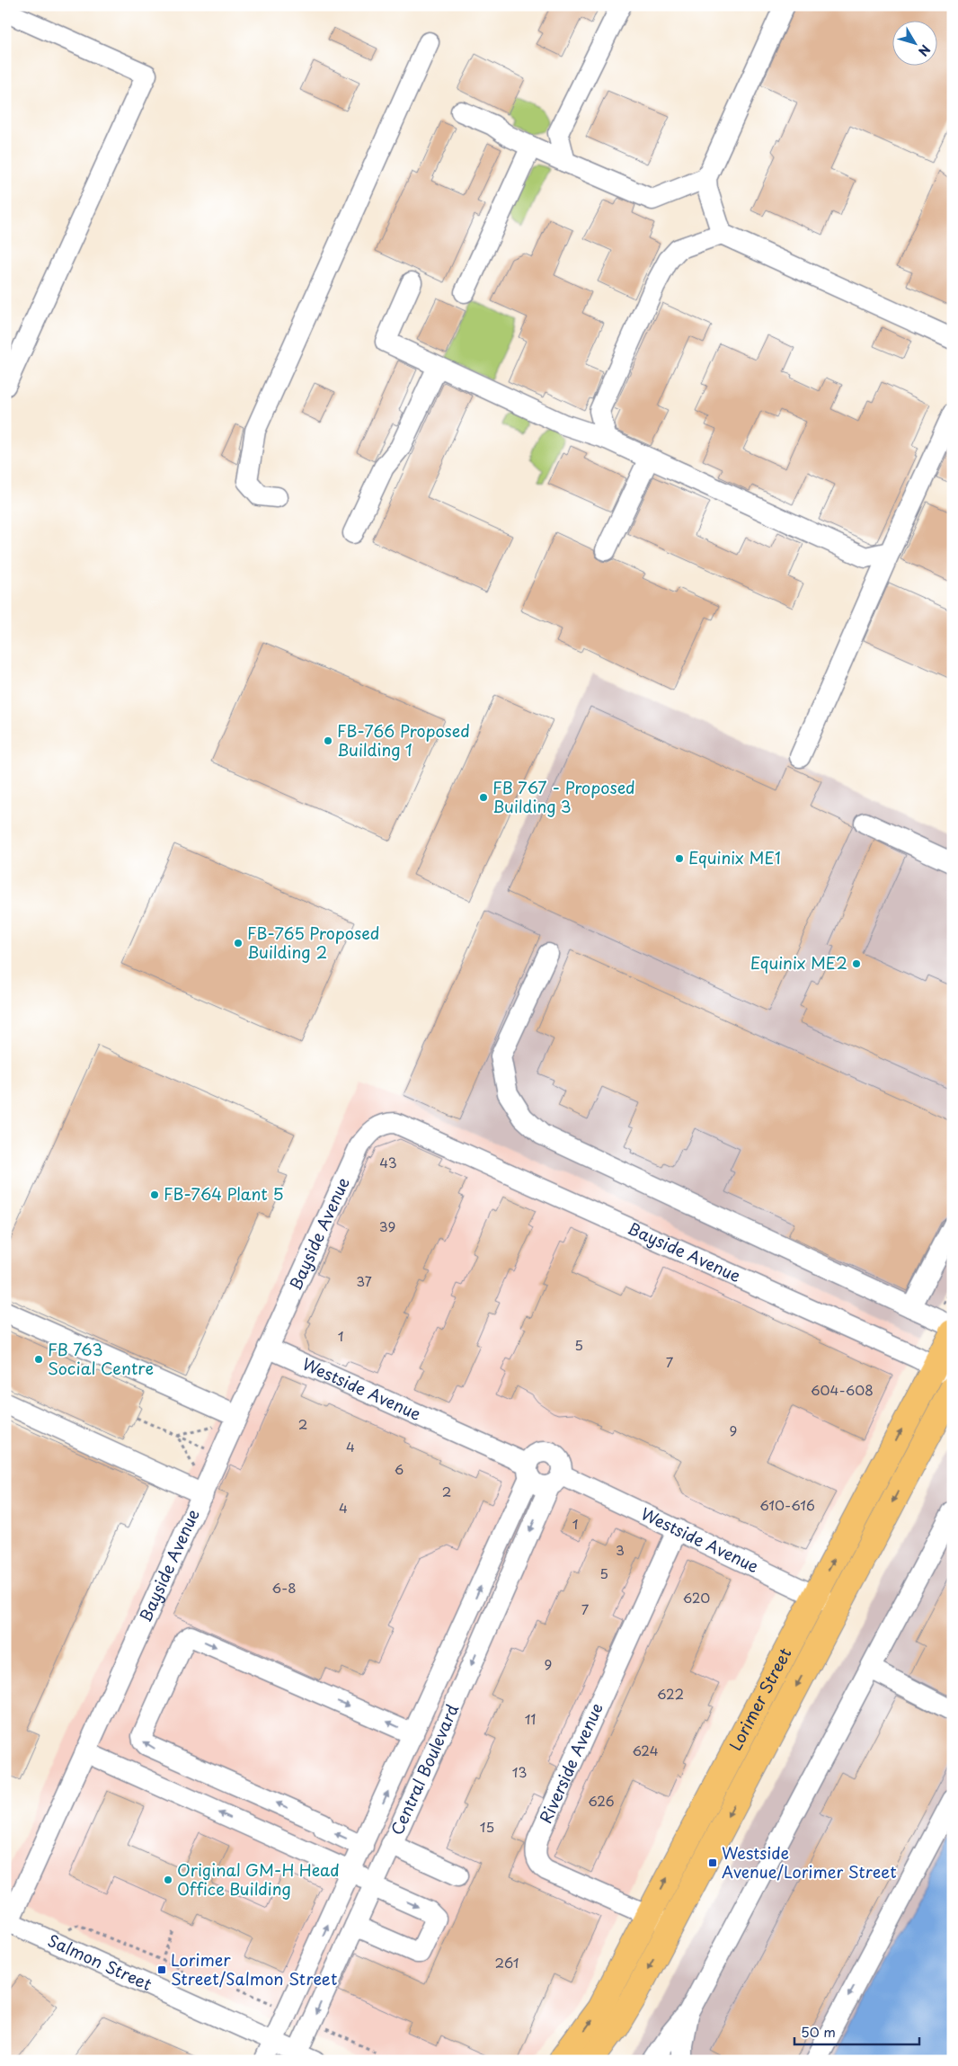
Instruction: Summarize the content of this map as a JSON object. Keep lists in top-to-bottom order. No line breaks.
{"streets":{"main road":["Lorimer Street"],"street":["Bayside Avenue","Westside Avenue","Riverside Avenue","Central Boulevard","Salmon Street"]},"crossings":[["Bayside Avenue","Westside Avenue"],["Bayside Avenue","Lorimer Street"],["Bayside Avenue","Salmon Street"],["Westside Avenue","Lorimer Street"],["Westside Avenue","Riverside Avenue"],["Westside Avenue","Central Boulevard"],["Lorimer Street","Riverside Avenue"],["Central Boulevard","Salmon Street"]],"places":{"other":["FB-766 Proposed Building 1","FB 767 - Proposed Building 3","Equinix ME1","FB-765 Proposed Building 2","Equinix ME2","FB-764 Plant 5","FB 763 Social Centre","Original GM-H Head Office Building"],"transit":["Westside Avenue/Lorimer Street","Lorimer Street/Salmon Street"]},"house_numbers":["43","39","37","1","5","7","604-608","2","9","4","6","2","610-616","4","1","3","5","6-8","620","7","9","622","11","624","13","626","15","261"],"scale_bar":"50 m","north":"bottom right"}
